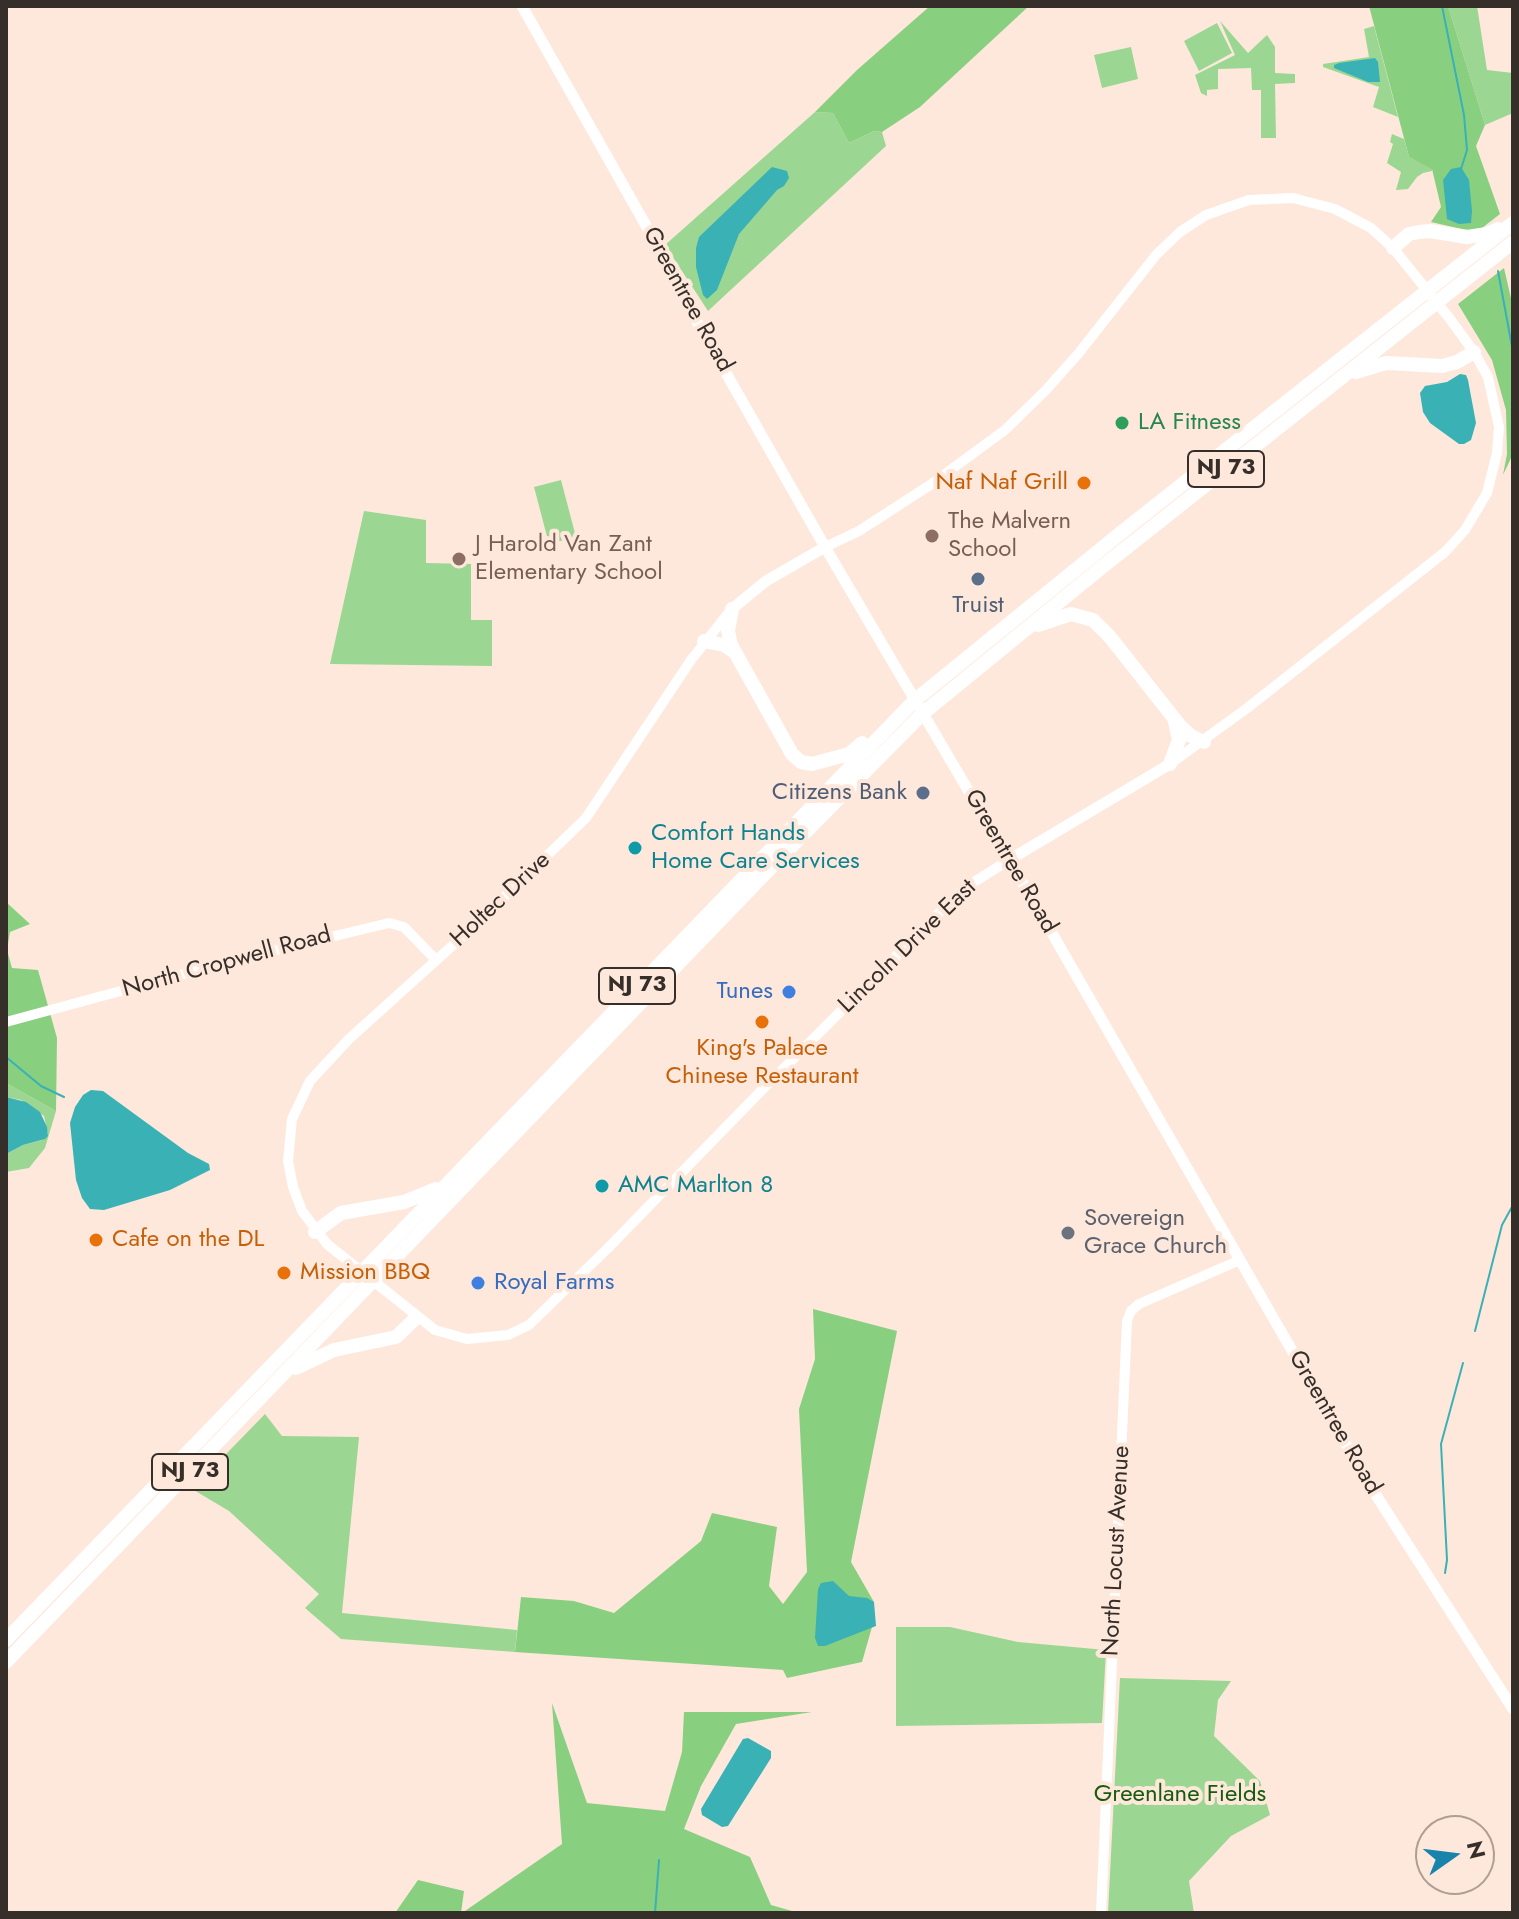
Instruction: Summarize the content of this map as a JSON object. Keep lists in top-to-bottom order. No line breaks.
{"streets":{"highway":["NJ 73"],"main road":["Greentree Road","Holtec Drive","Lincoln Drive East"],"street":["North Cropwell Road","North Locust Avenue"]},"crossings":[["Greentree Road","NJ 73"],["Greentree Road","Holtec Drive"],["Greentree Road","Lincoln Drive East"],["Greentree Road","North Locust Avenue"],["NJ 73","Holtec Drive"],["NJ 73","Lincoln Drive East"],["Holtec Drive","Lincoln Drive East"],["Holtec Drive","North Cropwell Road"]],"parks":["Greenlane Fields"],"places":["LA Fitness","Naf Naf Grill","The Malvern School","J Harold Van Zant Elementary School","Truist","Citizens Bank","Comfort Hands Home Care Services","Tunes","King's Palace Chinese Restaurant","AMC Marlton 8","Sovereign Grace Church","Cafe on the DL","Mission BBQ","Royal Farms"],"north":"right"}
